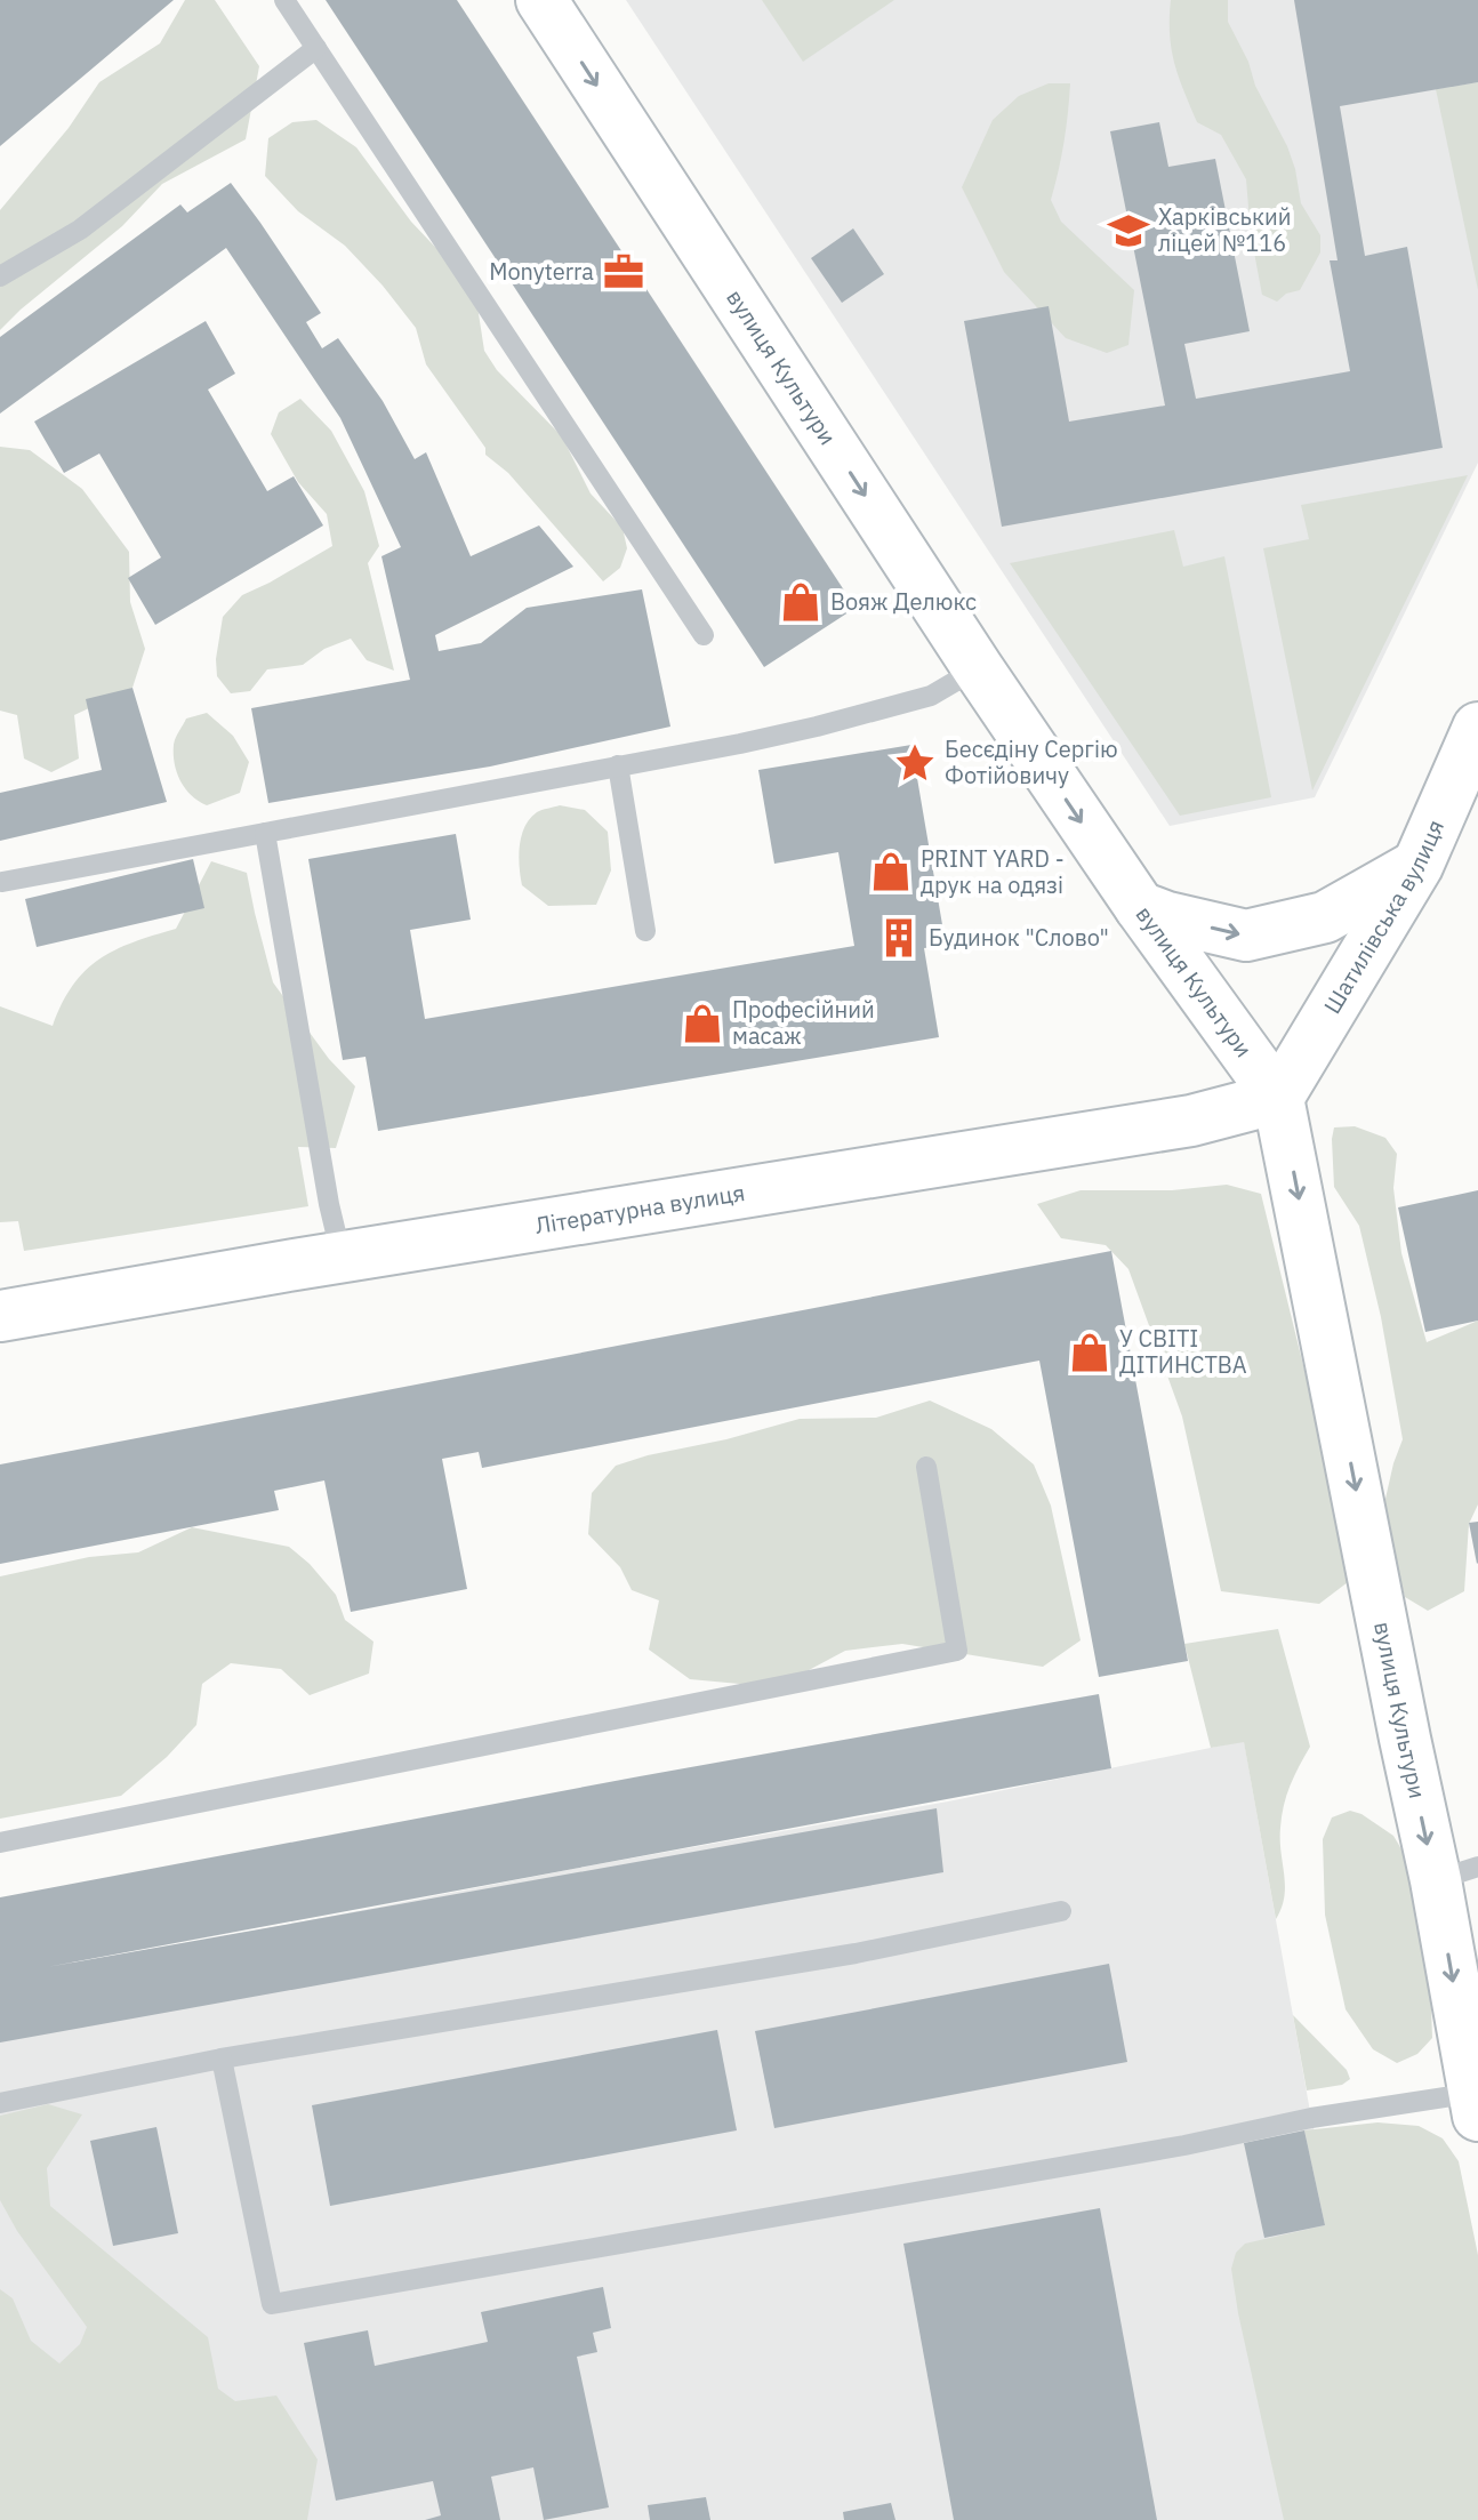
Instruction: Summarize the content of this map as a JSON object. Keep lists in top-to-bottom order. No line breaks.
{"streets":{"street":["вулиця Культури","Шатилівська вулиця","Літературна вулиця"]},"crossings":[["вулиця Культури","Шатилівська вулиця"],["вулиця Культури","Літературна вулиця"],["Шатилівська вулиця","Літературна вулиця"]],"one_way":["вулиця Культури"],"places":{"school or university":["Харківський ліцей №116"],"office":["Monyterra"],"shop":["Вояж Делюкс","PRINT YARD - друк на одязі","Професійний масаж","У СВІТІ ДІТИНСТВА"],"place":["Бесєдіну Сергію Фотійовичу"],"building":["Будинок \"Слово\""]}}
